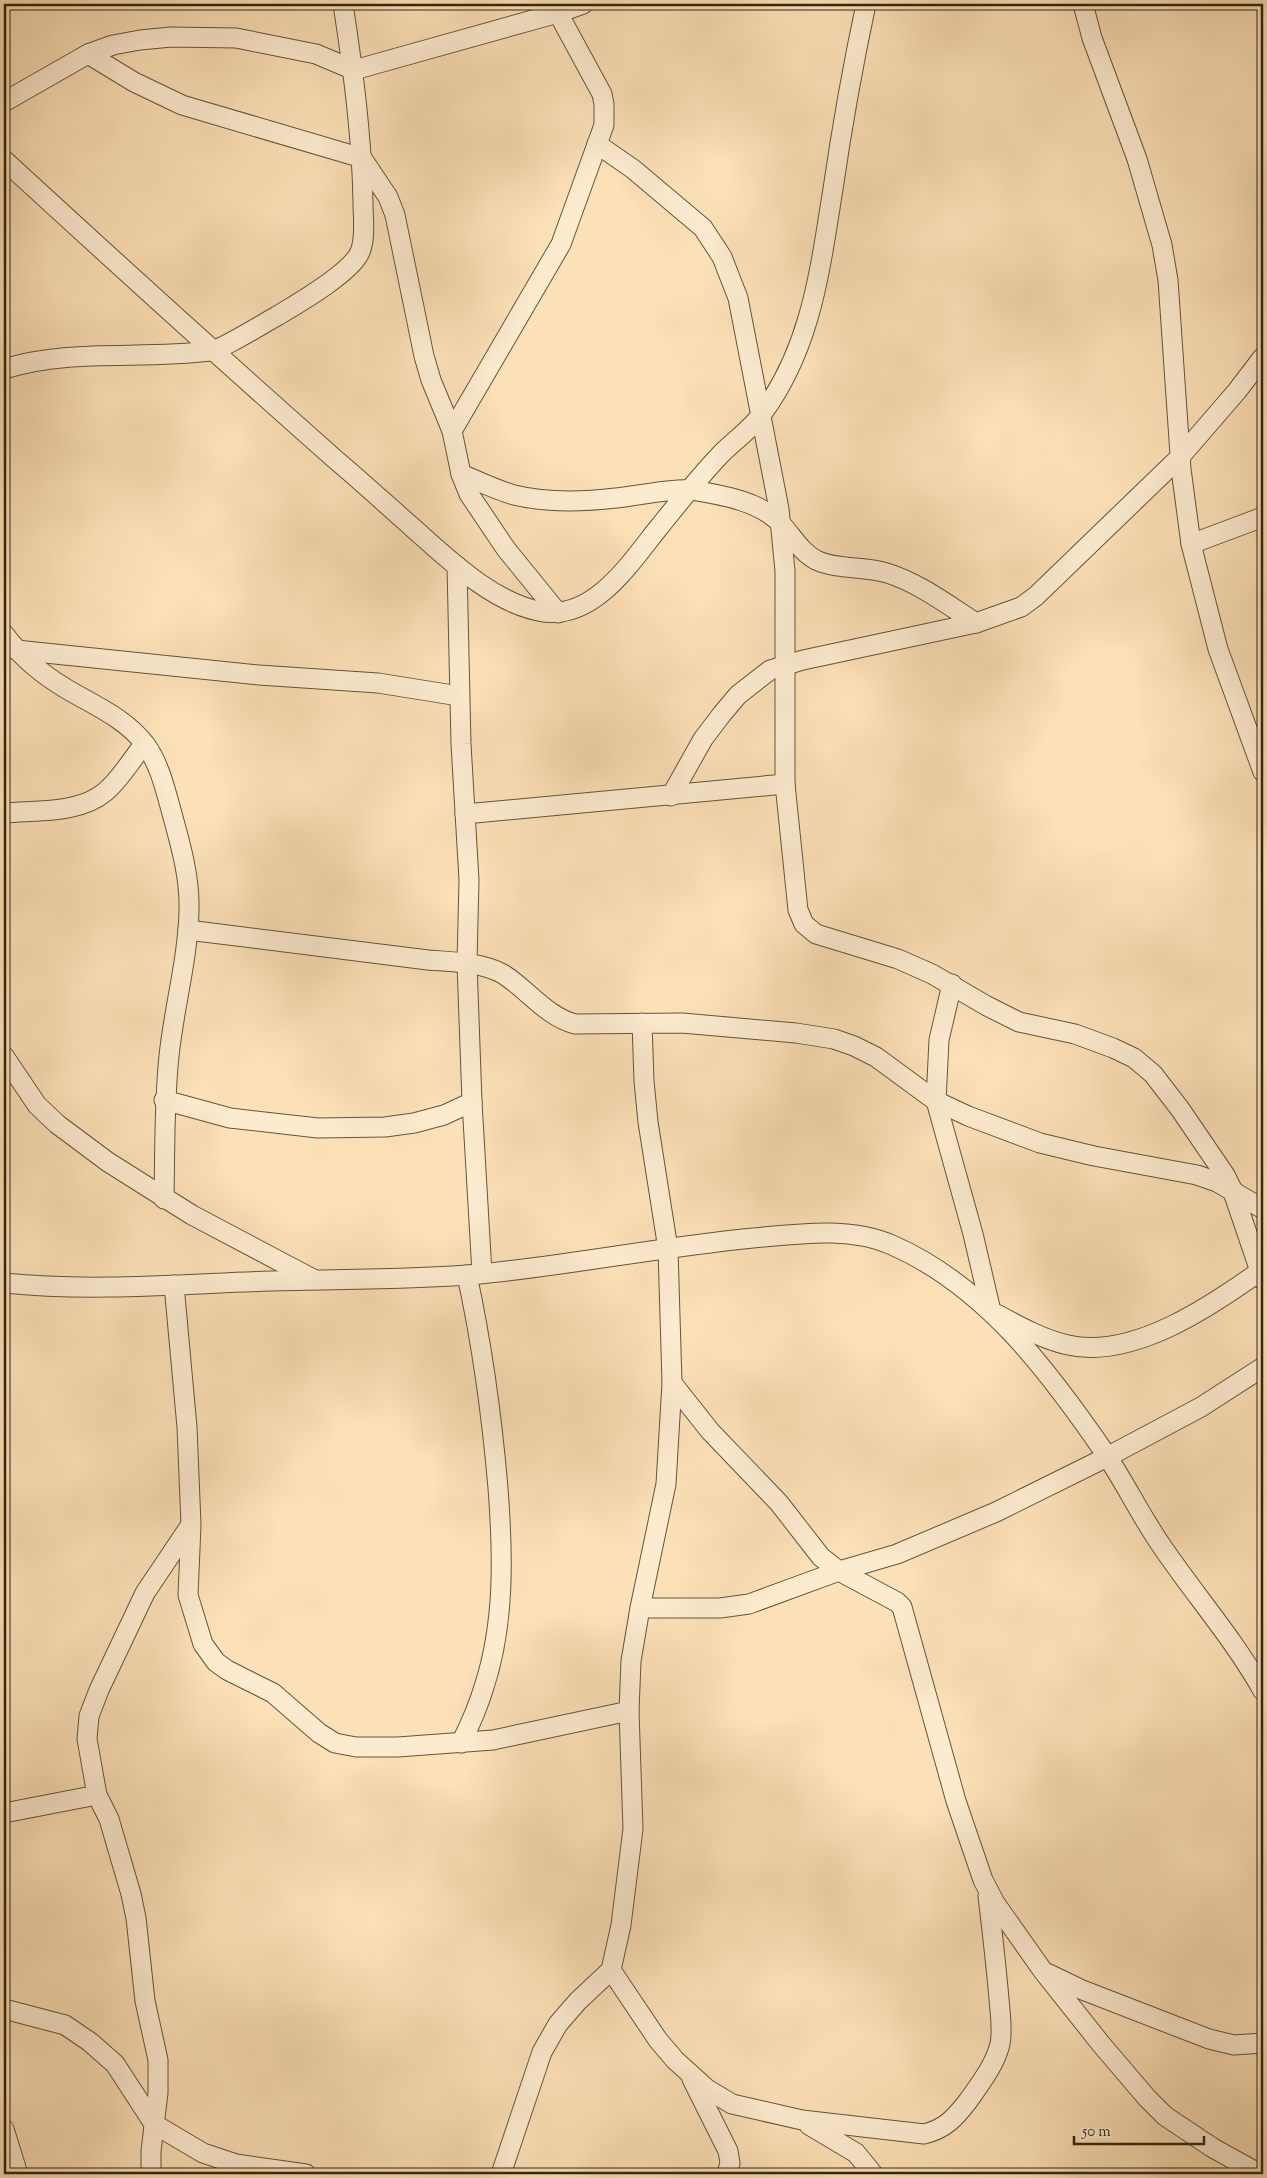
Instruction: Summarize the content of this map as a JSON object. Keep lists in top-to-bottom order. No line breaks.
{"scale_bar":"50 m"}
